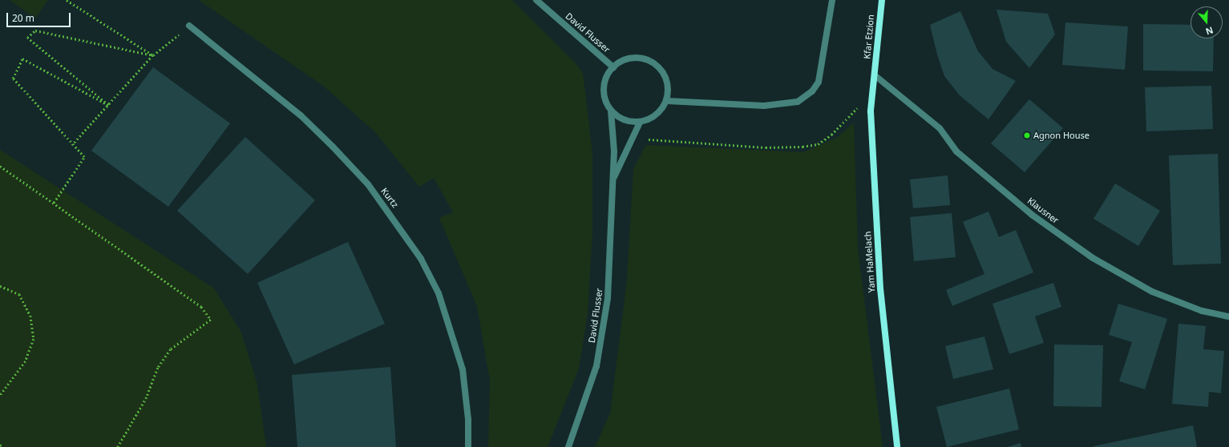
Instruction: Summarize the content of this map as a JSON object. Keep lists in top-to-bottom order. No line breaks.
{"streets":{"street":["David Flusser","Kfar Etzion","Kurtz","Klausner","Yam HaMelach"]},"crossings":[["Kfar Etzion","Klausner"],["Kfar Etzion","Yam HaMelach"],["Klausner","Yam HaMelach"]],"places":["Agnon House"],"scale_bar":"20 m","north":"bottom"}
